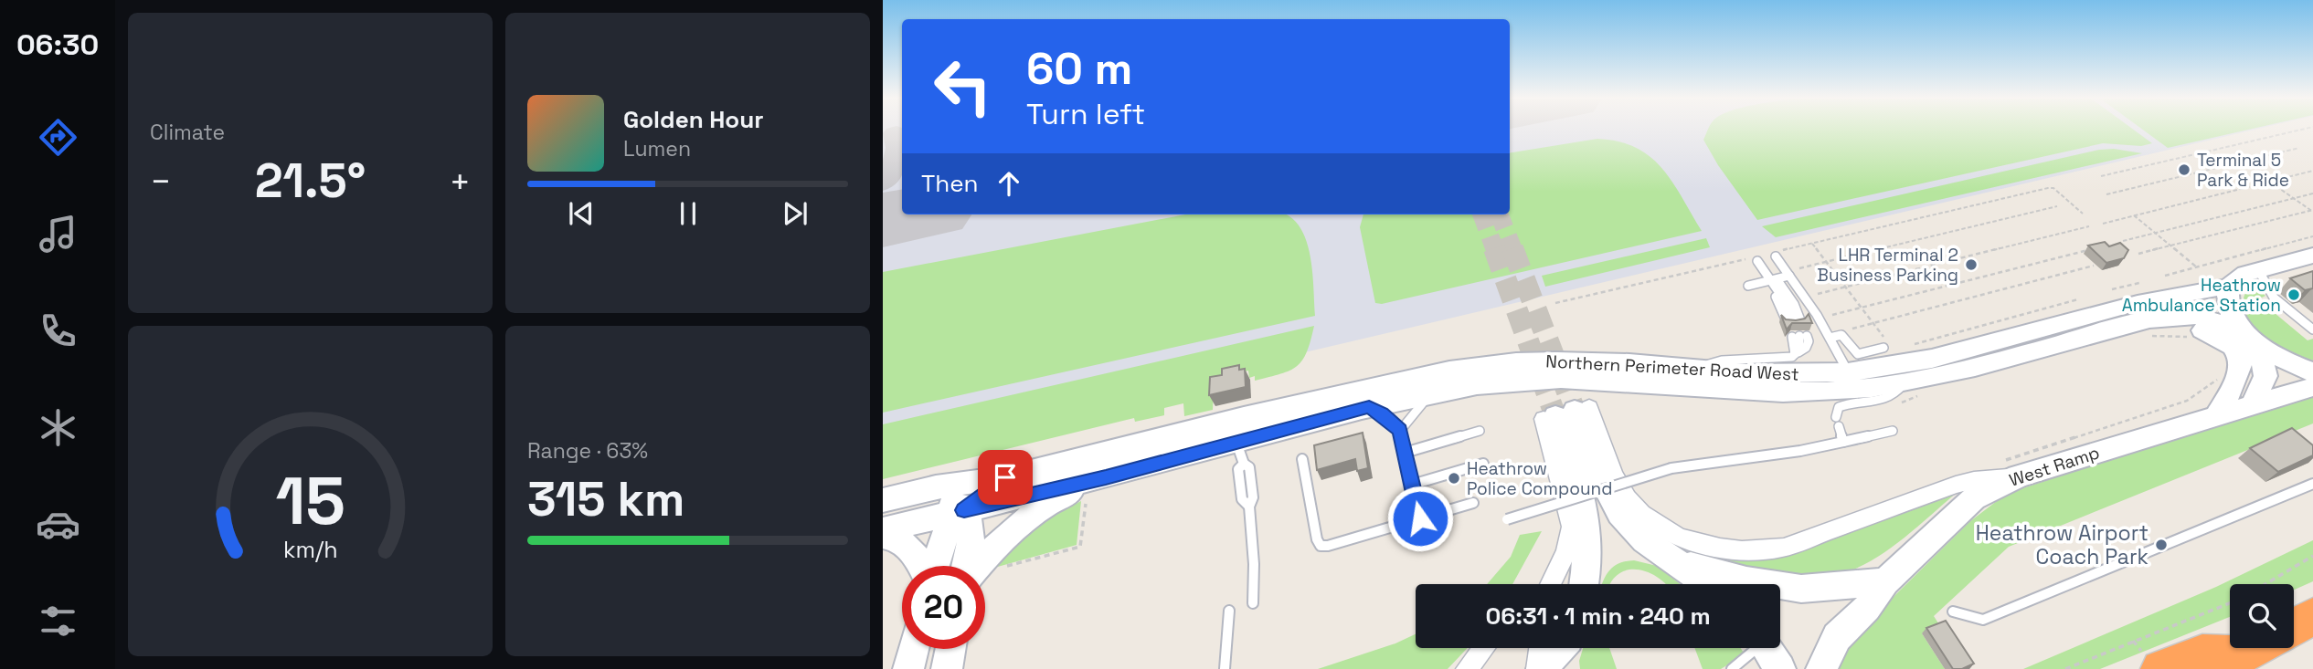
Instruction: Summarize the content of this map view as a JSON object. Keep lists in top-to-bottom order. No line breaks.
{"streets":{"street":["Northern Perimeter Road West","West Ramp"]},"places":["Terminal 5 Park & Ride","LHR Terminal 2 Business Parking","Heathrow Ambulance Station","Heathrow Police Compound","Heathrow Airport Coach Park"],"page":{"tabs":"06:30","tile":["Climate",["Range · 63%","315 km"]],"turn":["60 m","Turn left"],"song":["Golden Hour","Lumen"],"then":"Then","heat":["−","21.5°","+"],"limit":"20","trip":"06:31 · 1 min · 240 m","gauge":["15","km/h"]}}
